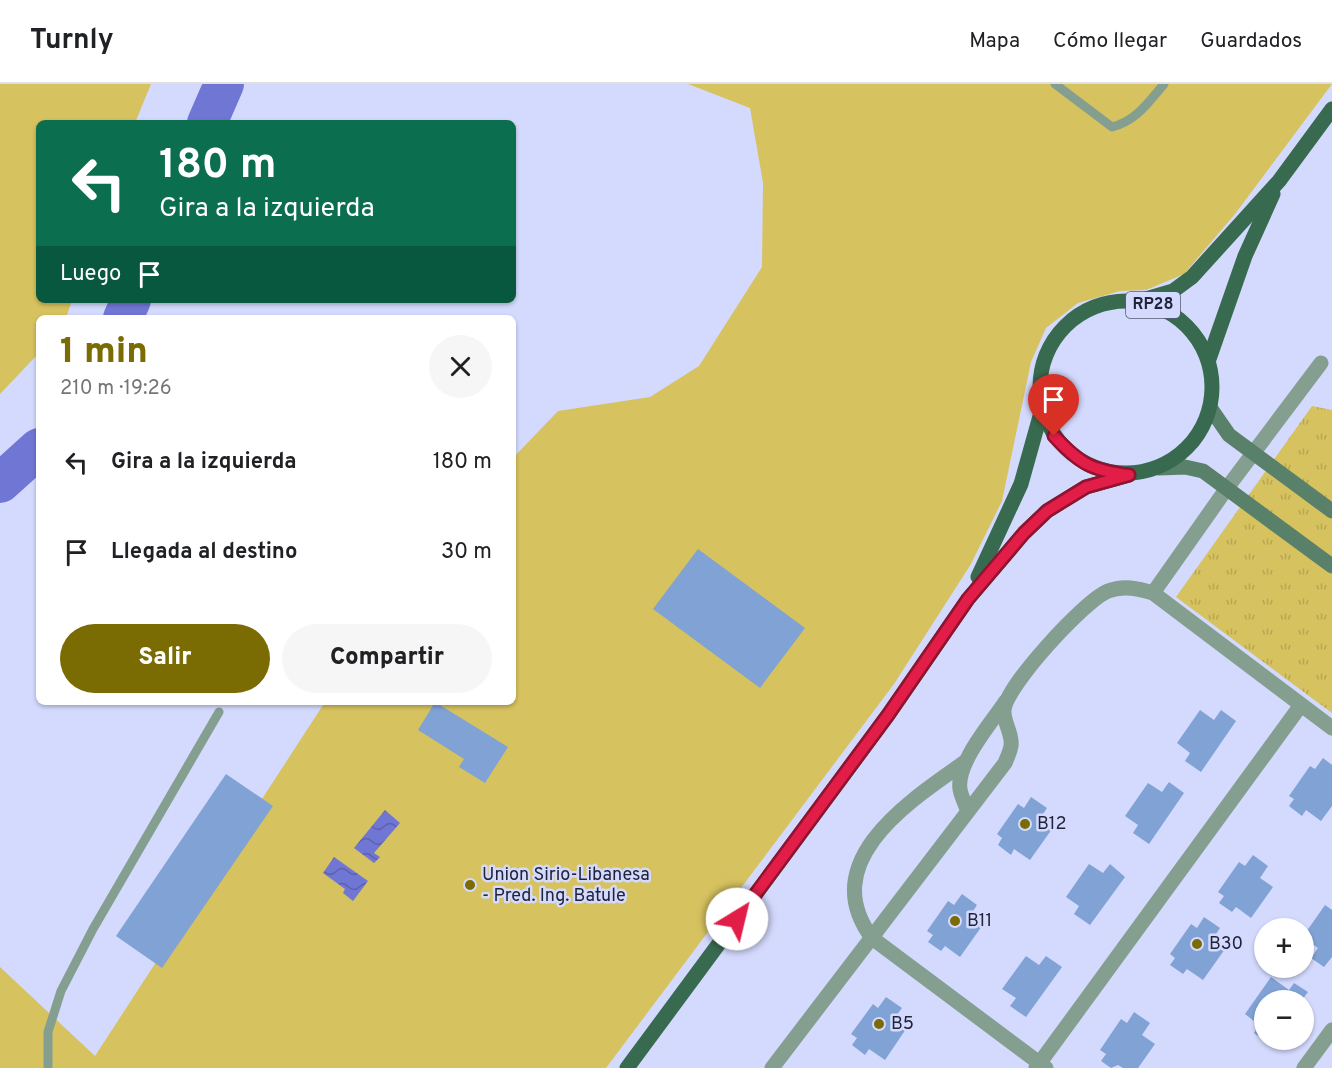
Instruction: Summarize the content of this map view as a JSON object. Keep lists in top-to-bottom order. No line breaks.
{"streets":{"main road":["RP28"]},"places":["B12","Union Sirio-Libanesa - Pred. Ing. Batule","B11","B30","B5"],"page":{"header":"Turnly","nav":["Mapa","Cómo llegar","Guardados"],"turn":["180 m","Gira a la izquierda"],"then":"Luego","heading":["1 min","210 m · 19:26"],"list":[{"name":"Gira a la izquierda","value":"180 m"},{"name":"Llegada al destino","value":"30 m"}],"buttons":["Salir","Compartir"],"map_buttons":["+","−"]}}
